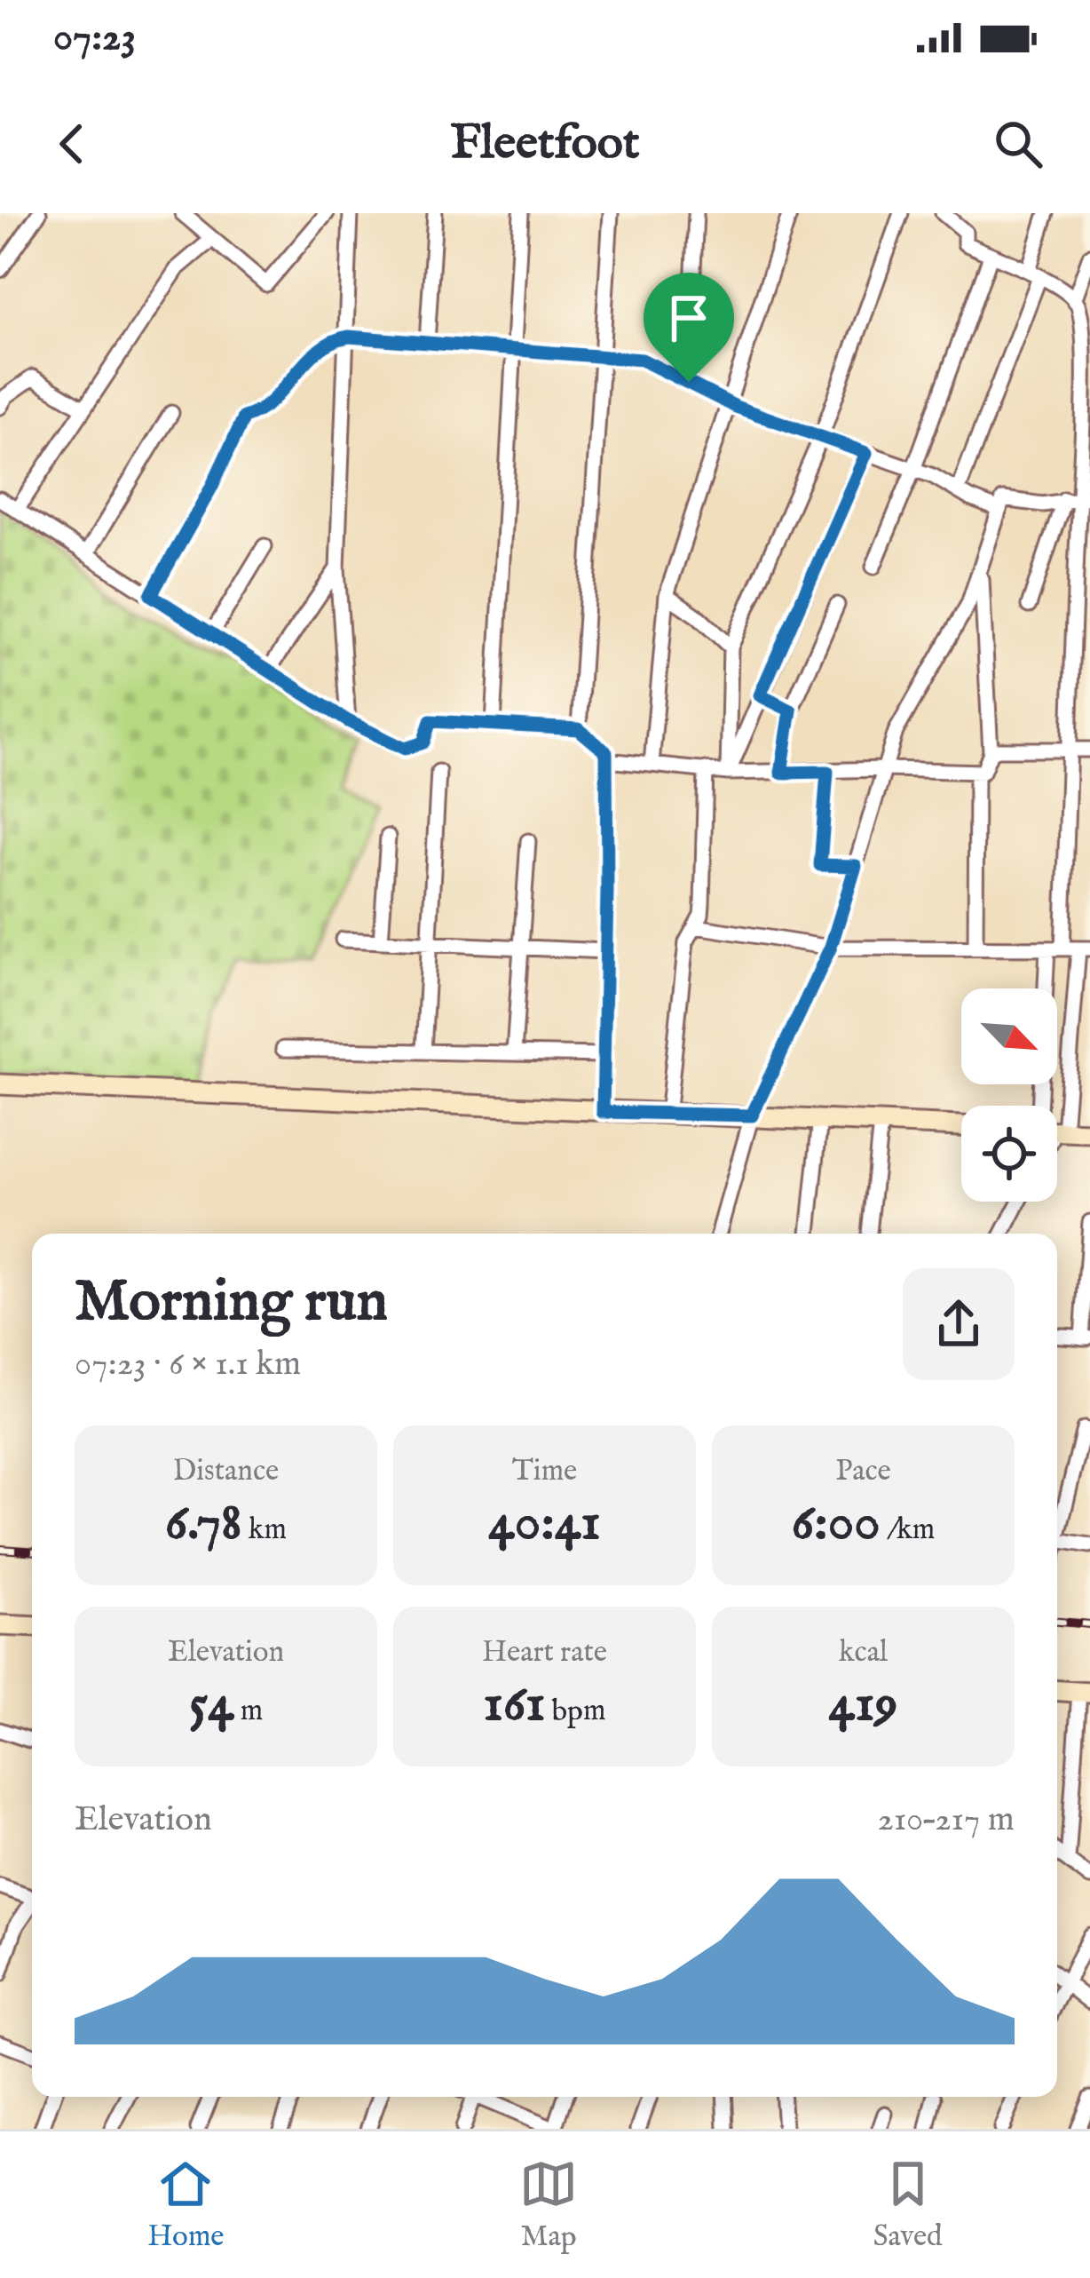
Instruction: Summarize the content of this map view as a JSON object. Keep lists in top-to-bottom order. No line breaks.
{"north":"bottom right","page":{"status":"07:23","header":"Fleetfoot","heading":["Morning run","07:23 · 6 × 1.1 km"],"stats":[["Distance","6.78 km"],["Time","40:41"],["Pace","6:00 /km"],["Elevation","54 m"],["Heart rate","161 bpm"],["kcal","419"]],"chart":["Elevation","210–217 m"],"tabs":["Home","Map","Saved"]}}
